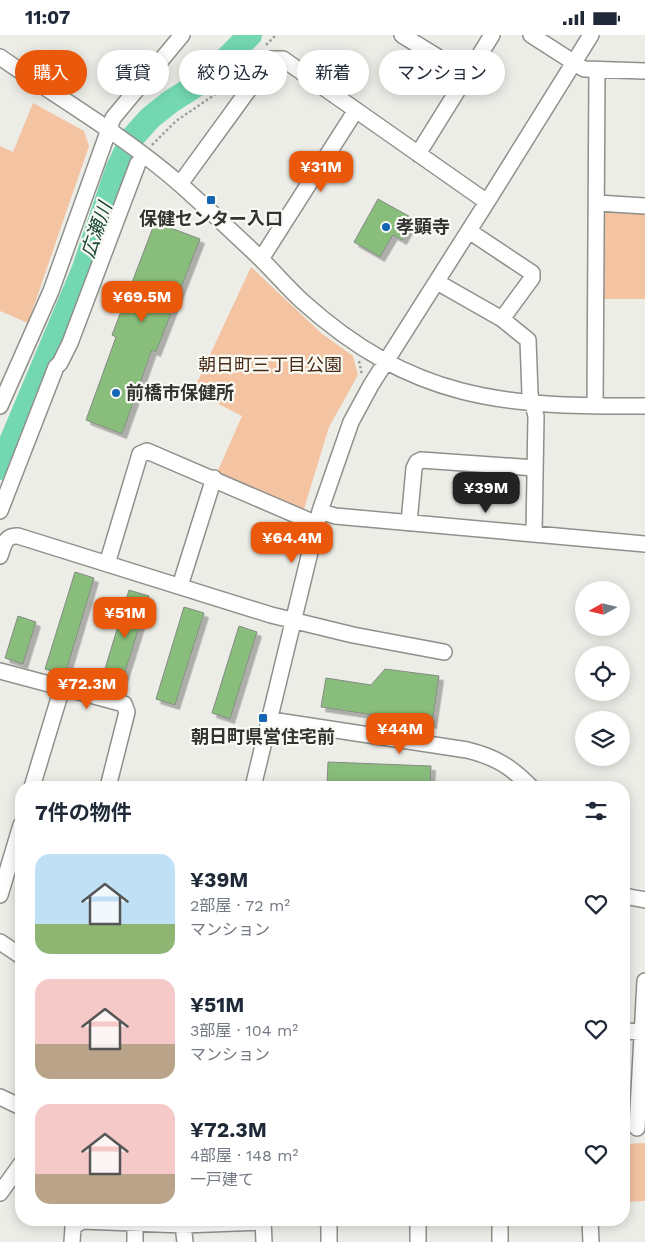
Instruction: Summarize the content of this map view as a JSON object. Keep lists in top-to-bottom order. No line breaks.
{"water":["広瀬川"],"parks":["朝日町三丁目公園"],"places":{"transit":["保健センター入口","朝日町県営住宅前"],"other":["孝顕寺","前橋市保健所"]},"north":"left","page":{"status":"11:07","chip":["購入","賃貸","絞り込み","新着","マンション"],"price":["¥31M","¥69.5M","¥39M","¥64.4M","¥51M","¥72.3M","¥44M"],"heading":"7件の物件","list":[{"name":"¥39M","note":"2部屋 · 72 m² · マンション"},{"name":"¥51M","note":"3部屋 · 104 m² · マンション"},{"name":"¥72.3M","note":"4部屋 · 148 m² · 一戸建て"}]}}
